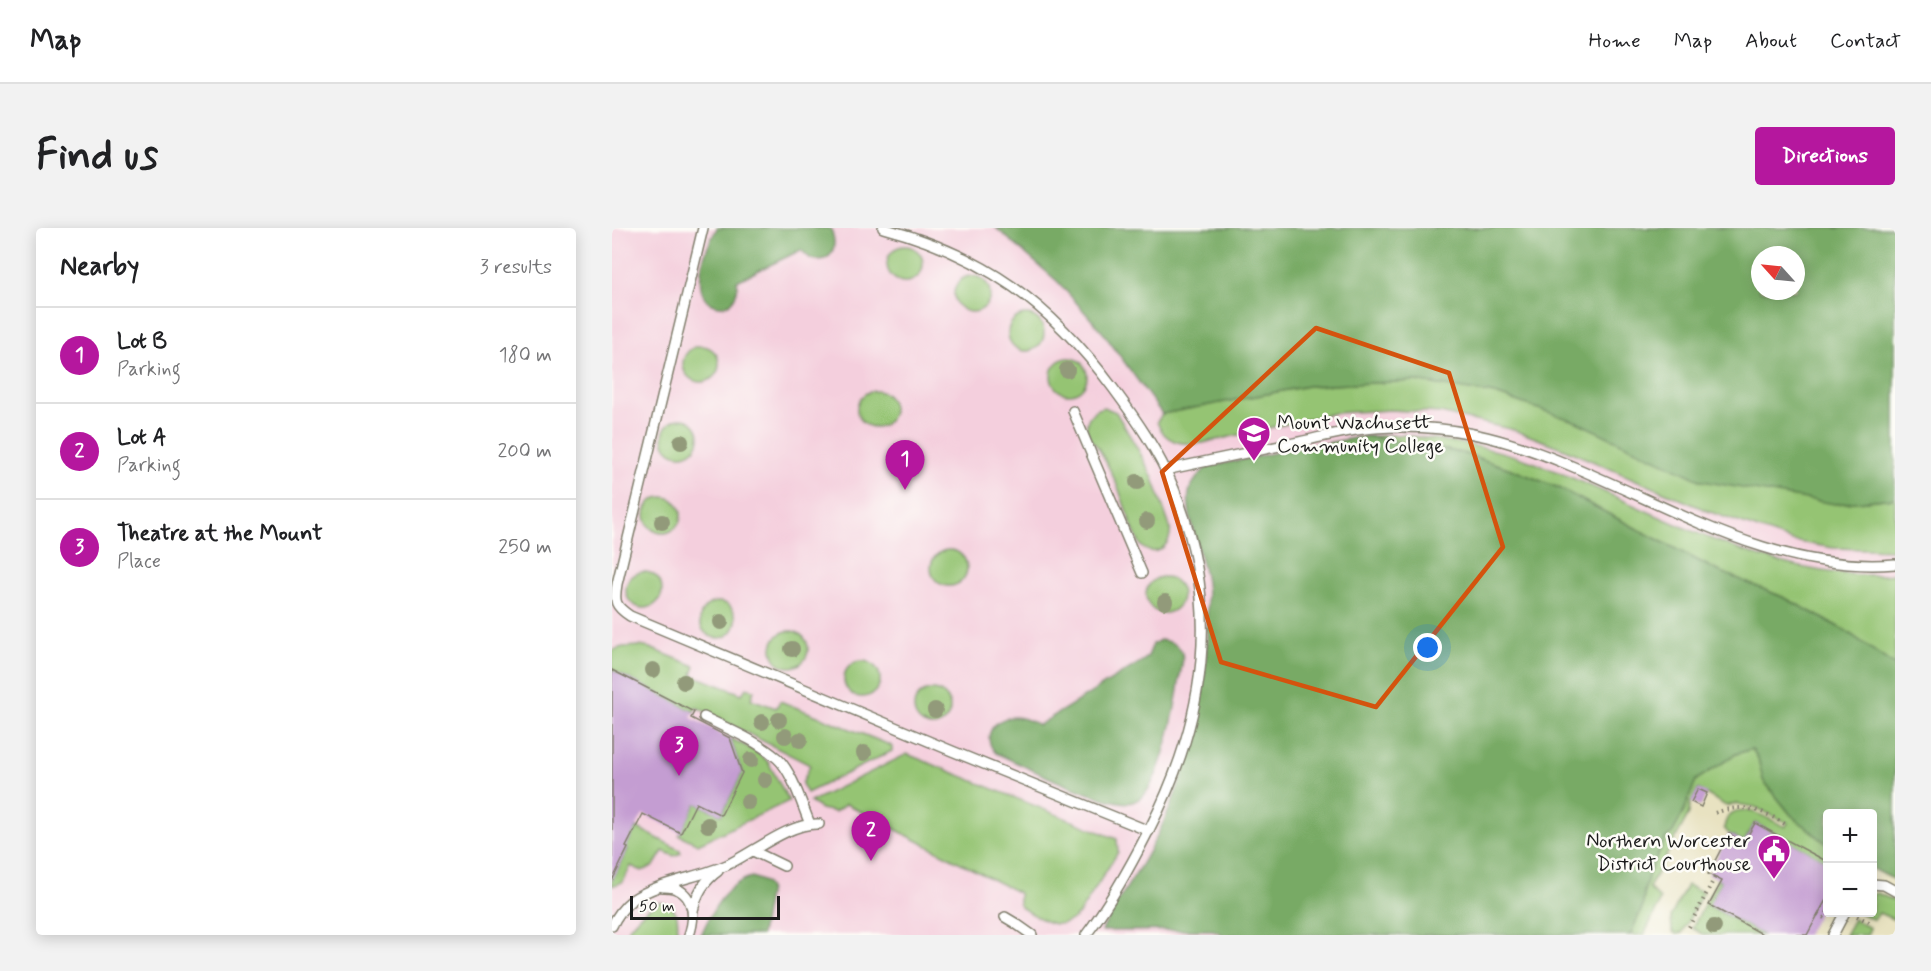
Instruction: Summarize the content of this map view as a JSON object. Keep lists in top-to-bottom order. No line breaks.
{"places":{"school or university":["Mount Wachusett Community College"],"public building":["Northern Worcester District Courthouse"]},"scale_bar":"50 m","north":"top left","page":{"header":"Map","nav":["Home","Map","About","Contact"],"buttons":"Directions","title":"Find us","heading":["Nearby","3 results"],"list":[{"mark":"1","name":"Lot B","note":"Parking","value":"180 m"},{"mark":"2","name":"Lot A","note":"Parking","value":"200 m"},{"mark":"3","name":"Theatre at the Mount","note":"Place","value":"250 m"}],"pins":["1","3","2"],"map_buttons":["+","−"],"scale":"50 m"}}
